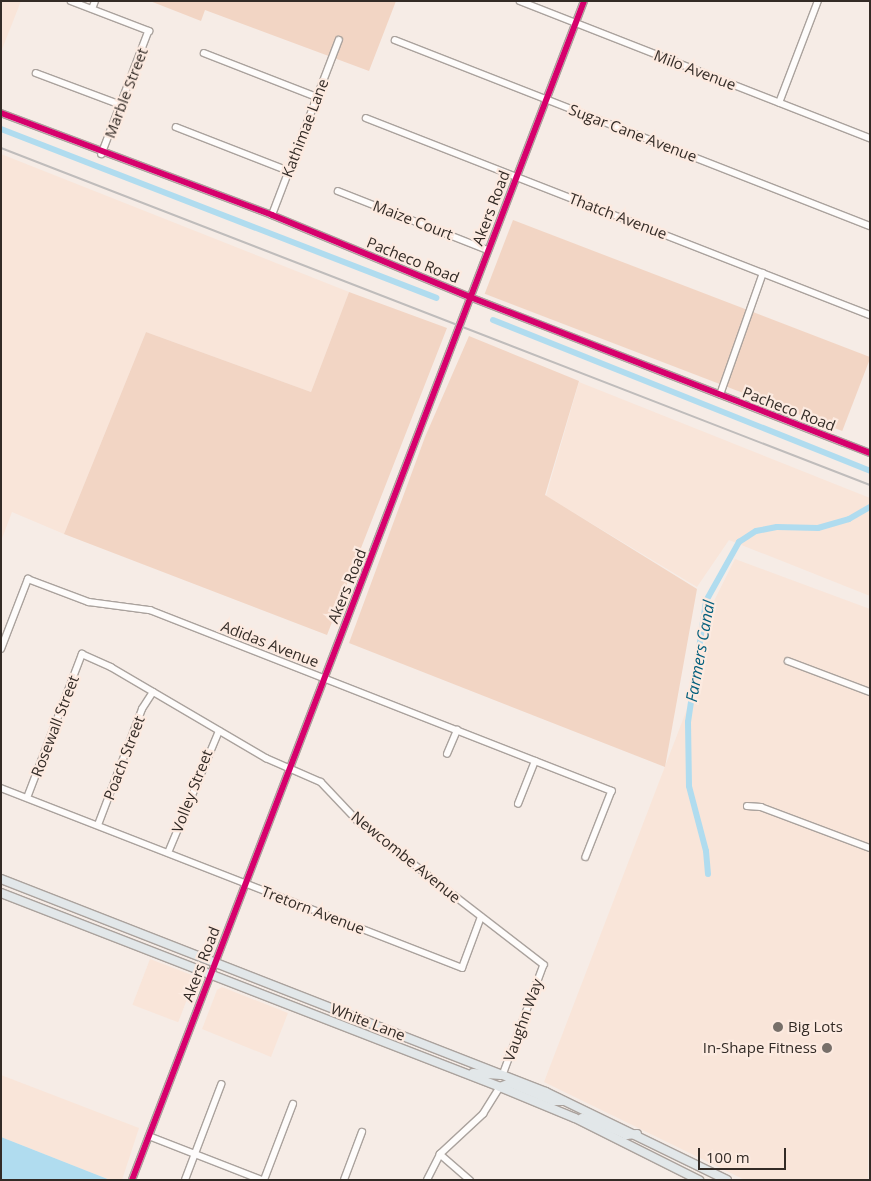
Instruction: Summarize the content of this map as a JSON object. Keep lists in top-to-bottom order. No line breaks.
{"streets":{"main road":["White Lane"],"street":["Milo Avenue","Marble Street","Kathimae Lane","Sugar Cane Avenue","Akers Road","Thatch Avenue","Maize Court","Pacheco Road","Adidas Avenue","Rosewall Street","Poach Street","Volley Street","Newcombe Avenue","Tretorn Avenue","Vaughn Way"]},"crossings":[["Milo Avenue","Akers Road"],["Marble Street","Pacheco Road"],["Kathimae Lane","Pacheco Road"],["Sugar Cane Avenue","Akers Road"],["Akers Road","Thatch Avenue"],["Akers Road","Maize Court"],["Akers Road","Pacheco Road"],["Akers Road","Adidas Avenue"],["Akers Road","Newcombe Avenue"],["Akers Road","Tretorn Avenue"],["Akers Road","White Lane"],["Rosewall Street","Newcombe Avenue"],["Rosewall Street","Tretorn Avenue"],["Poach Street","Newcombe Avenue"],["Poach Street","Tretorn Avenue"],["Volley Street","Newcombe Avenue"],["Volley Street","Tretorn Avenue"],["Newcombe Avenue","Tretorn Avenue"],["Newcombe Avenue","Vaughn Way"],["Vaughn Way","White Lane"]],"water":["Farmers Canal"],"places":["Big Lots","In-Shape Fitness"],"scale_bar":"100 m"}
